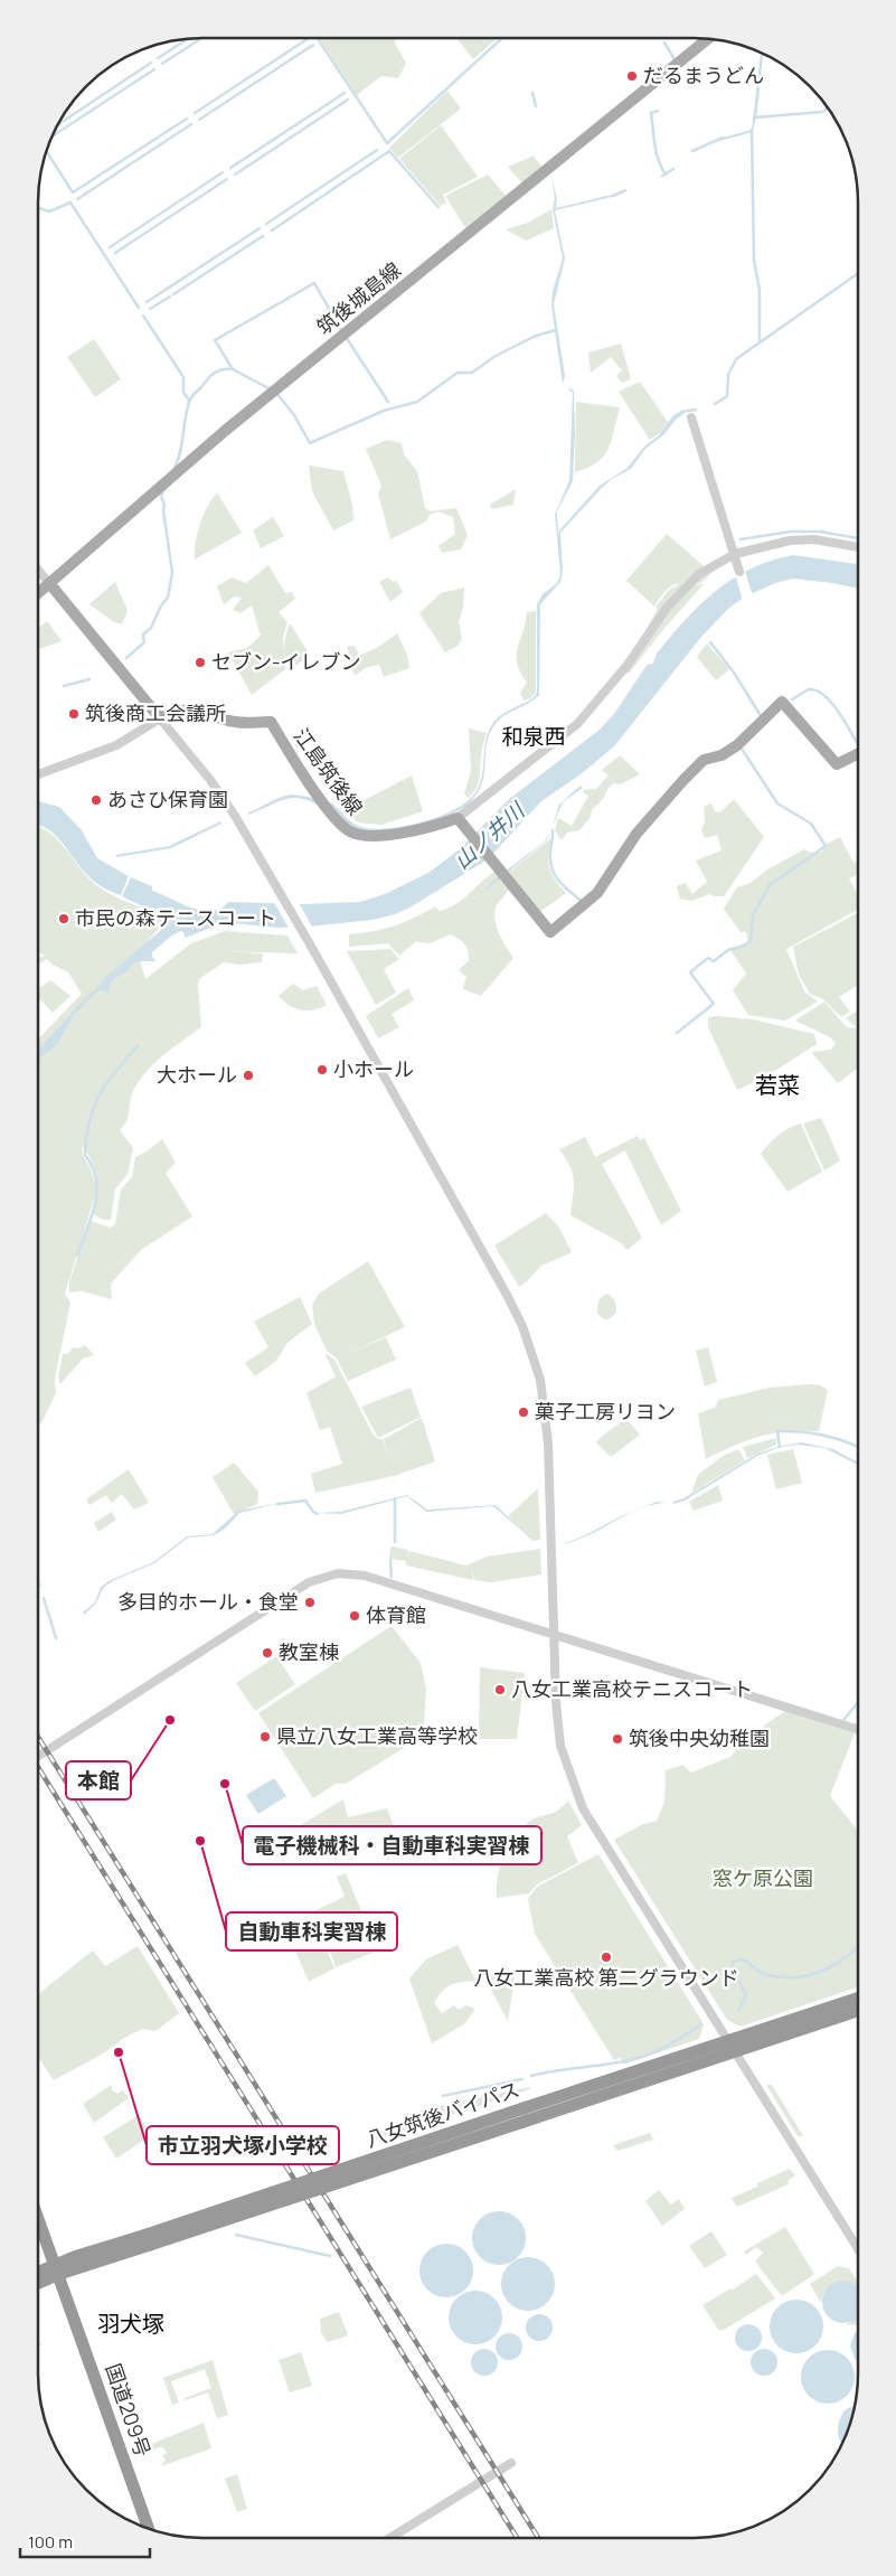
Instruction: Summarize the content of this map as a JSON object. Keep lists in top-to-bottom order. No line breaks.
{"streets":{"highway":["八女筑後バイパス","国道209号"],"main road":["筑後城島線","江島筑後線"]},"crossings":[["八女筑後バイパス","国道209号"]],"districts":["和泉西","若菜","羽犬塚"],"water":["山ノ井川"],"parks":["窓ケ原公園"],"places":["だるまうどん","セブン-イレブン","筑後商工会議所","あさひ保育園","市民の森テニスコート","小ホール","大ホール","菓子工房リヨン","多目的ホール・食堂","体育館","教室棟","八女工業高校テニスコート","本館","県立八女工業高等学校","筑後中央幼稚園","電子機械科・自動車科実習棟","自動車科実習棟","八女工業高校 第二グラウンド","市立羽犬塚小学校"],"scale_bar":"100 m"}
